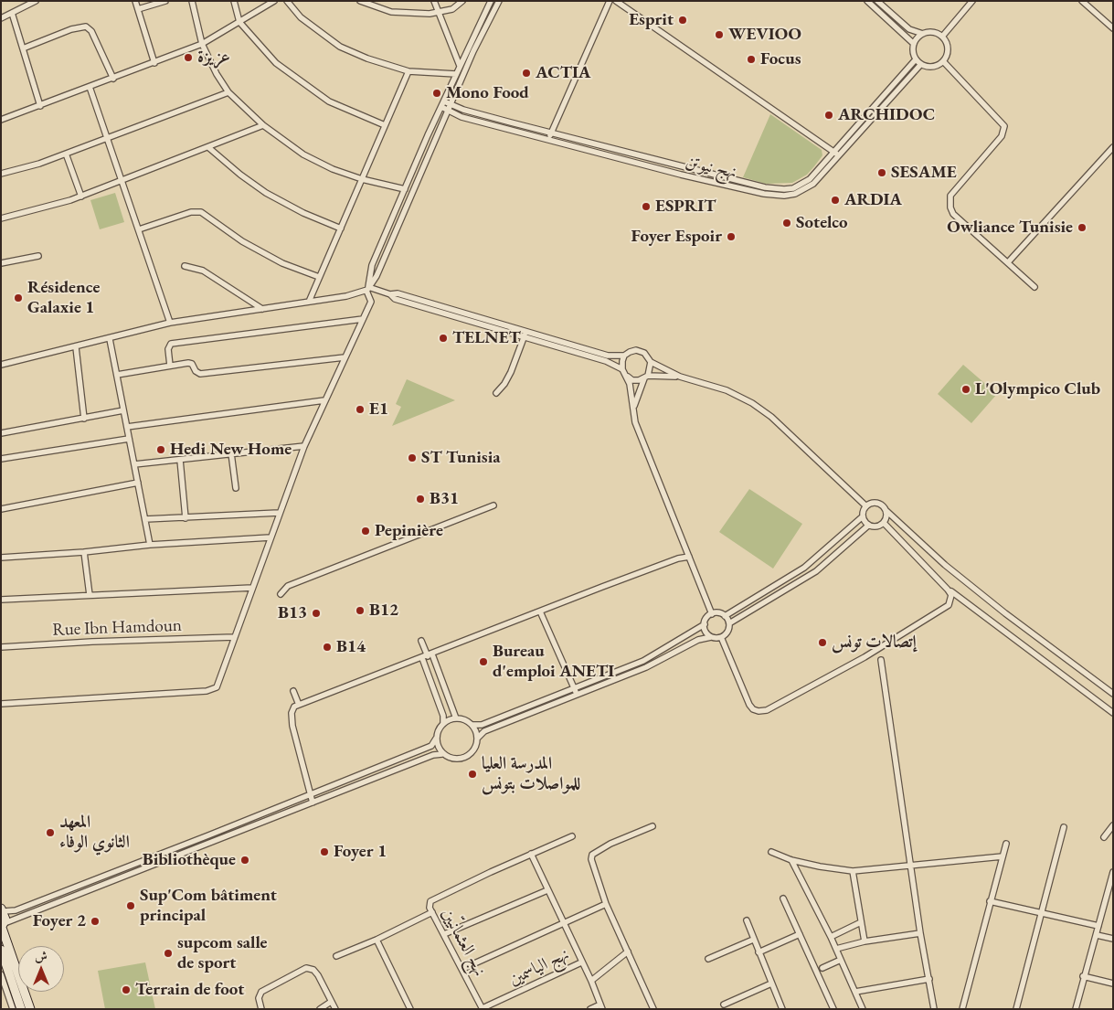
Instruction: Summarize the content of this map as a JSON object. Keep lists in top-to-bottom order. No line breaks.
{"streets":{"street":["نهج نيوتن","Rue Ibn Hamdoun","نهج العثمانيّين","نهج الياسمين"]},"crossings":[["نهج العثمانيّين","نهج الياسمين"]],"places":["Esprit","WEVIOO","عزيزة","Focus","ACTIA","Mono Food","ARCHIDOC","SESAME","ARDIA","ESPRIT","Sotelco","Owliance Tunisie","Foyer Espoir","Résidence Galaxie 1","TELNET","L'Olympico Club","E1","Hedi New Home","ST Tunisia","B31","Pepinière","B12","B13","إتصالات تونس","B14","Bureau d'emploi ANETI","المدرسة العليا للمواصلات بتونس","المعهد الثانوي الوفاء","Foyer 1","Bibliothèque","Sup'Com bâtiment principal","Foyer 2","supcom salle de sport","Terrain de foot"],"north":"top"}
